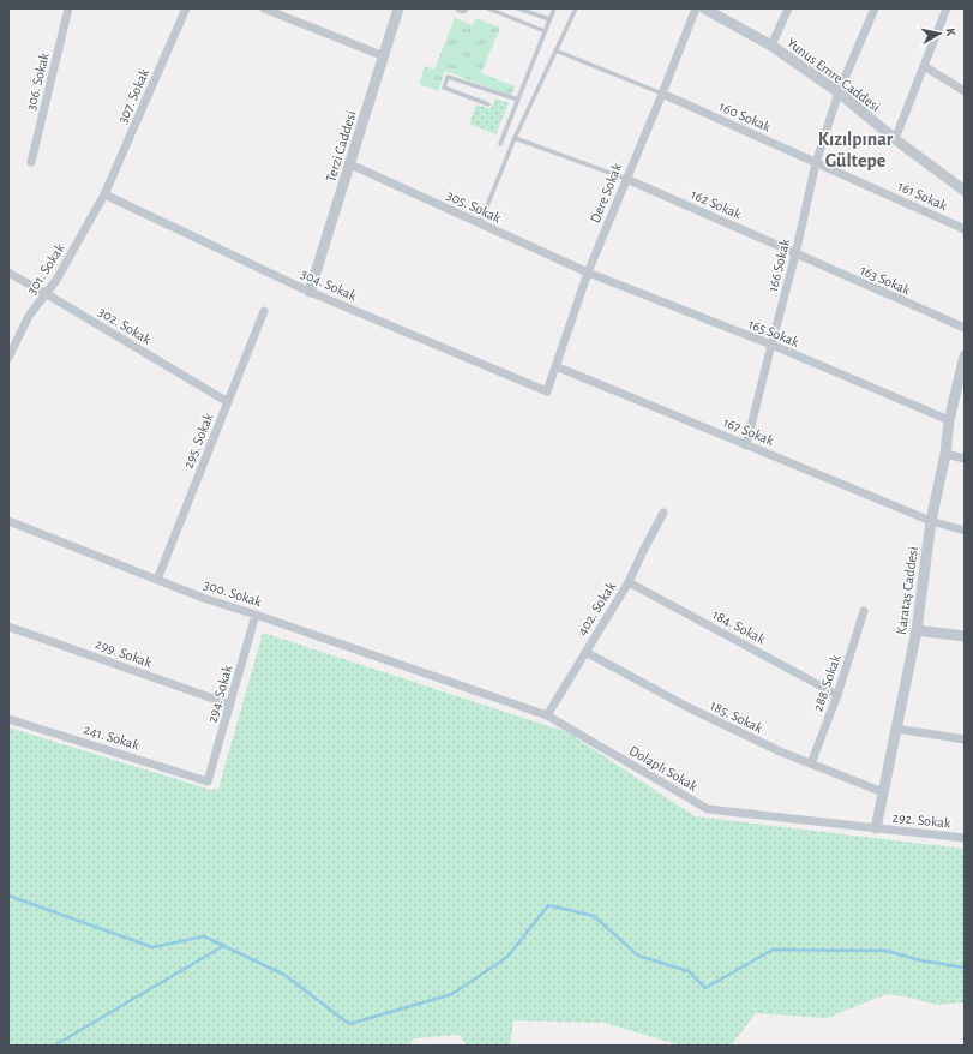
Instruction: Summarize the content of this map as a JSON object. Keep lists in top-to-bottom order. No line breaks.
{"streets":{"street":["Yunus Emre Caddesi","306. Sokak","307. Sokak","160 Sokak","Terzi Caddesi","Dere Sokak","161 Sokak","162 Sokak","305. Sokak","166 Sokak","301. Sokak","163 Sokak","304. Sokak","302. Sokak","165 Sokak","167 Sokak","295. Sokak","Karataş Caddesi","300. Sokak","402. Sokak","184. Sokak","299. Sokak","288. Sokak","294. Sokak","185. Sokak","241. Sokak","Dolaplı Sokak","292. Sokak"]},"crossings":[["Yunus Emre Caddesi","166 Sokak"],["307. Sokak","301. Sokak"],["307. Sokak","304. Sokak"],["160 Sokak","Dere Sokak"],["160 Sokak","161 Sokak"],["160 Sokak","166 Sokak"],["Terzi Caddesi","305. Sokak"],["Terzi Caddesi","304. Sokak"],["Dere Sokak","162 Sokak"],["Dere Sokak","305. Sokak"],["Dere Sokak","304. Sokak"],["Dere Sokak","165 Sokak"],["Dere Sokak","167 Sokak"],["161 Sokak","166 Sokak"],["162 Sokak","166 Sokak"],["162 Sokak","163 Sokak"],["305. Sokak","165 Sokak"],["166 Sokak","163 Sokak"],["166 Sokak","165 Sokak"],["166 Sokak","167 Sokak"],["301. Sokak","304. Sokak"],["301. Sokak","302. Sokak"],["302. Sokak","295. Sokak"],["165 Sokak","Karataş Caddesi"],["167 Sokak","Karataş Caddesi"],["295. Sokak","300. Sokak"],["Karataş Caddesi","185. Sokak"],["Karataş Caddesi","Dolaplı Sokak"],["Karataş Caddesi","292. Sokak"],["300. Sokak","294. Sokak"],["300. Sokak","Dolaplı Sokak"],["402. Sokak","184. Sokak"],["402. Sokak","185. Sokak"],["402. Sokak","Dolaplı Sokak"],["184. Sokak","288. Sokak"],["299. Sokak","294. Sokak"],["288. Sokak","185. Sokak"],["294. Sokak","241. Sokak"],["Dolaplı Sokak","292. Sokak"]],"districts":["Kızılpınar Gültepe"],"north":"right"}
